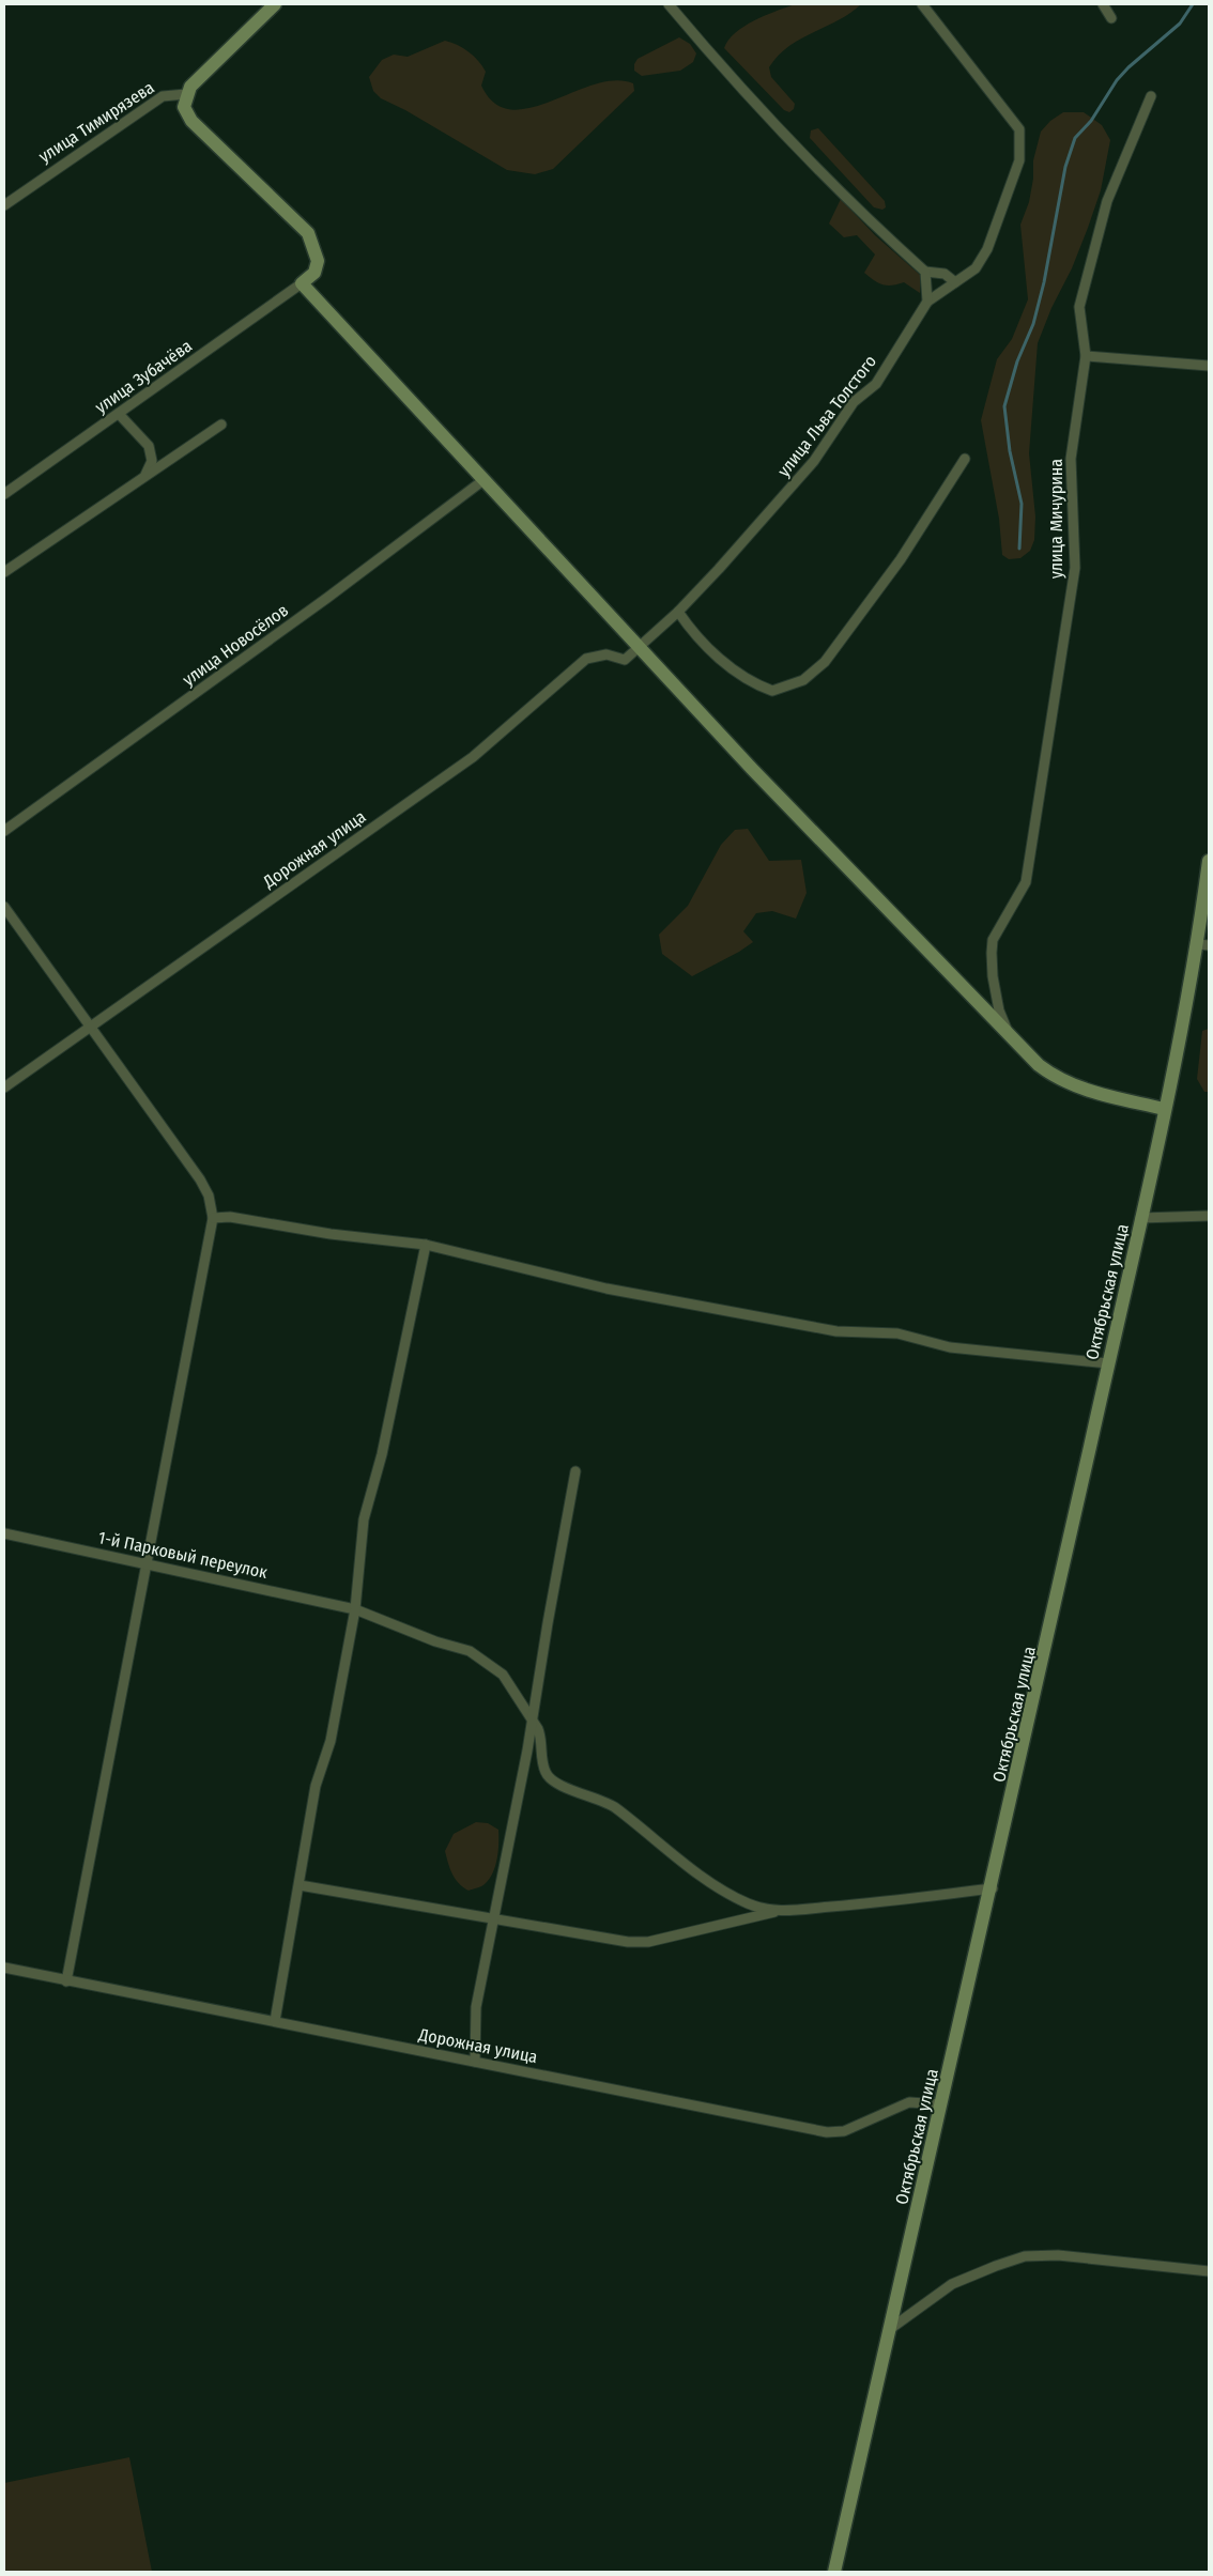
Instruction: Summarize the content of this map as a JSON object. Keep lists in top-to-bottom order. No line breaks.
{"streets":{"street":["улица Тимирязева","улица Зубачёва","улица Льва Толстого","улица Мичурина","улица Новосёлов","Дорожная улица","Октябрьская улица","1-й Парковый переулок"]},"crossings":[["улица Льва Толстого","Дорожная улица"],["Дорожная улица","Октябрьская улица"]]}
